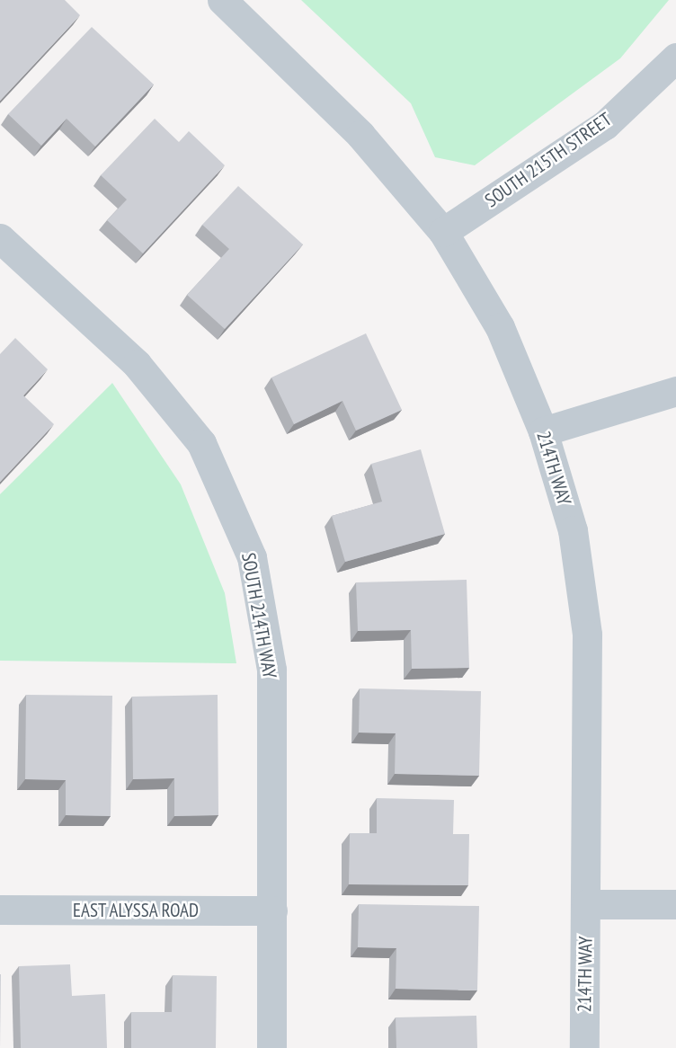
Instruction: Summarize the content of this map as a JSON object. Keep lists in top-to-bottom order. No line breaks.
{"streets":{"street":["SOUTH 215TH STREET","214TH WAY","SOUTH 214TH WAY","EAST ALYSSA ROAD"]},"crossings":[["SOUTH 215TH STREET","214TH WAY"],["SOUTH 214TH WAY","EAST ALYSSA ROAD"]]}
